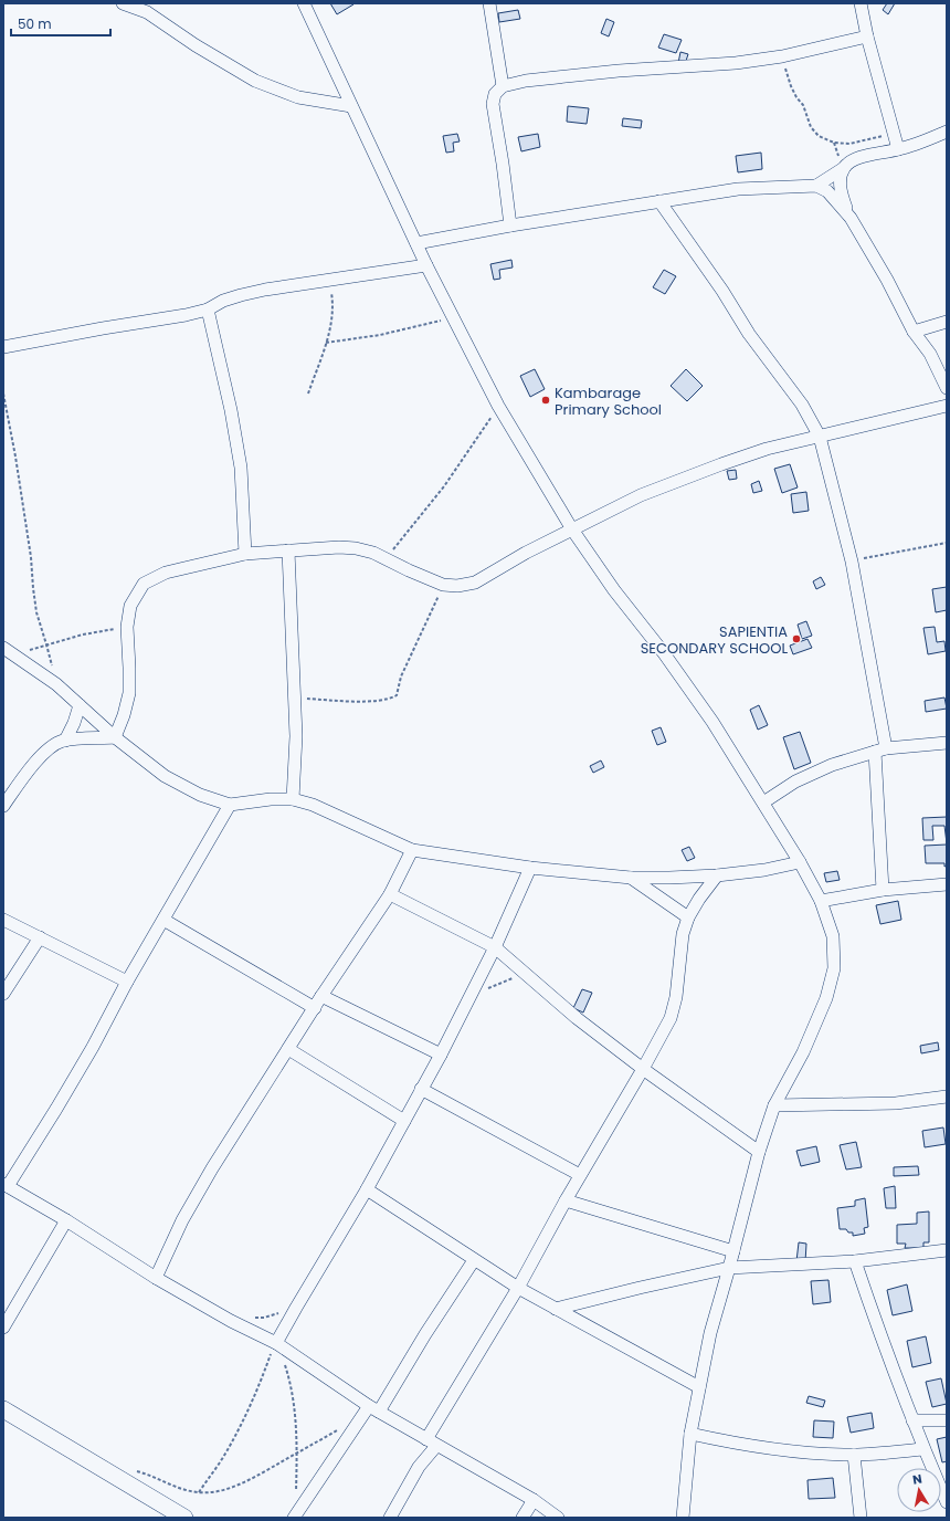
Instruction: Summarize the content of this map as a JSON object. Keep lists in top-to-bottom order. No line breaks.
{"places":["Kambarage Primary School","SAPIENTIA SECONDARY SCHOOL"],"scale_bar":"50 m","north":"top"}
